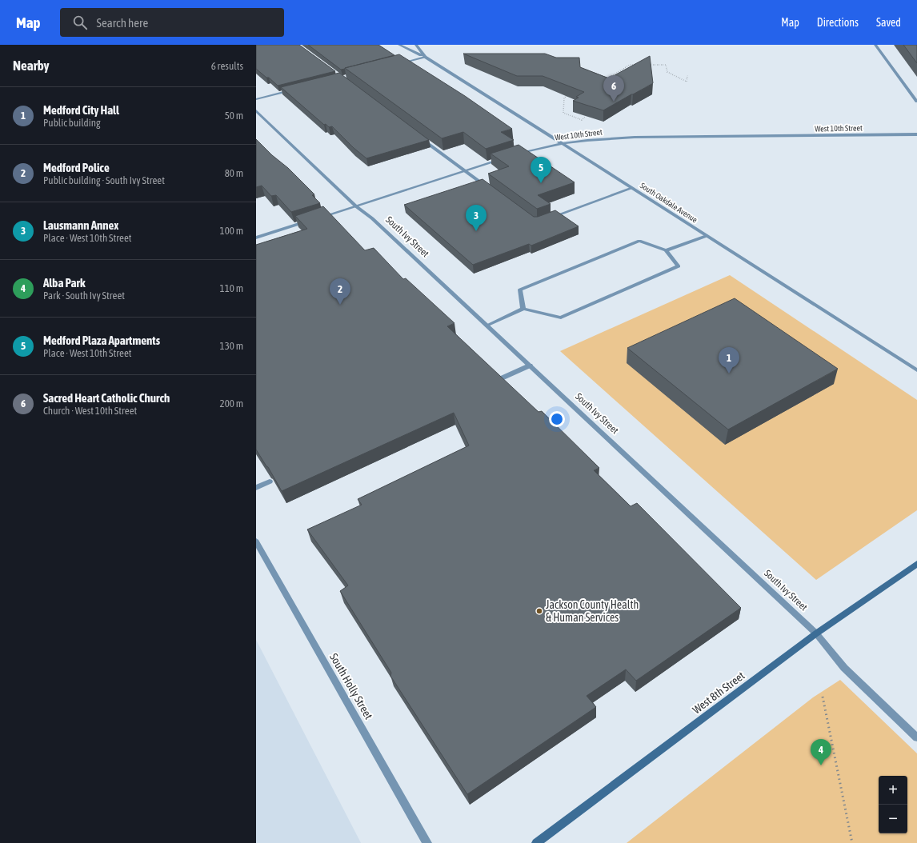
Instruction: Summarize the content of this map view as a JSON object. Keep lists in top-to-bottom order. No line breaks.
{"streets":{"main road":["West 8th Street"],"street":["West 10th Street","South Oakdale Avenue","South Ivy Street","South Holly Street"]},"crossings":[["West 10th Street","South Oakdale Avenue"],["South Ivy Street","West 8th Street"]],"places":["Jackson County Health & Human Services"],"page":{"header":"Map","search":"Search here","nav":["Map","Directions","Saved"],"heading":["Nearby","6 results"],"pins":["6","5","3","2","1","4"],"list":[{"mark":"1","name":"Medford City Hall","note":"Public building","value":"50 m"},{"mark":"2","name":"Medford Police","note":"Public building · South Ivy Street","value":"80 m"},{"mark":"3","name":"Lausmann Annex","note":"Place · West 10th Street","value":"100 m"},{"mark":"4","name":"Alba Park","note":"Park · South Ivy Street","value":"110 m"},{"mark":"5","name":"Medford Plaza Apartments","note":"Place · West 10th Street","value":"130 m"},{"mark":"6","name":"Sacred Heart Catholic Church","note":"Church · West 10th Street","value":"200 m"}],"map_buttons":["+","−"]}}
